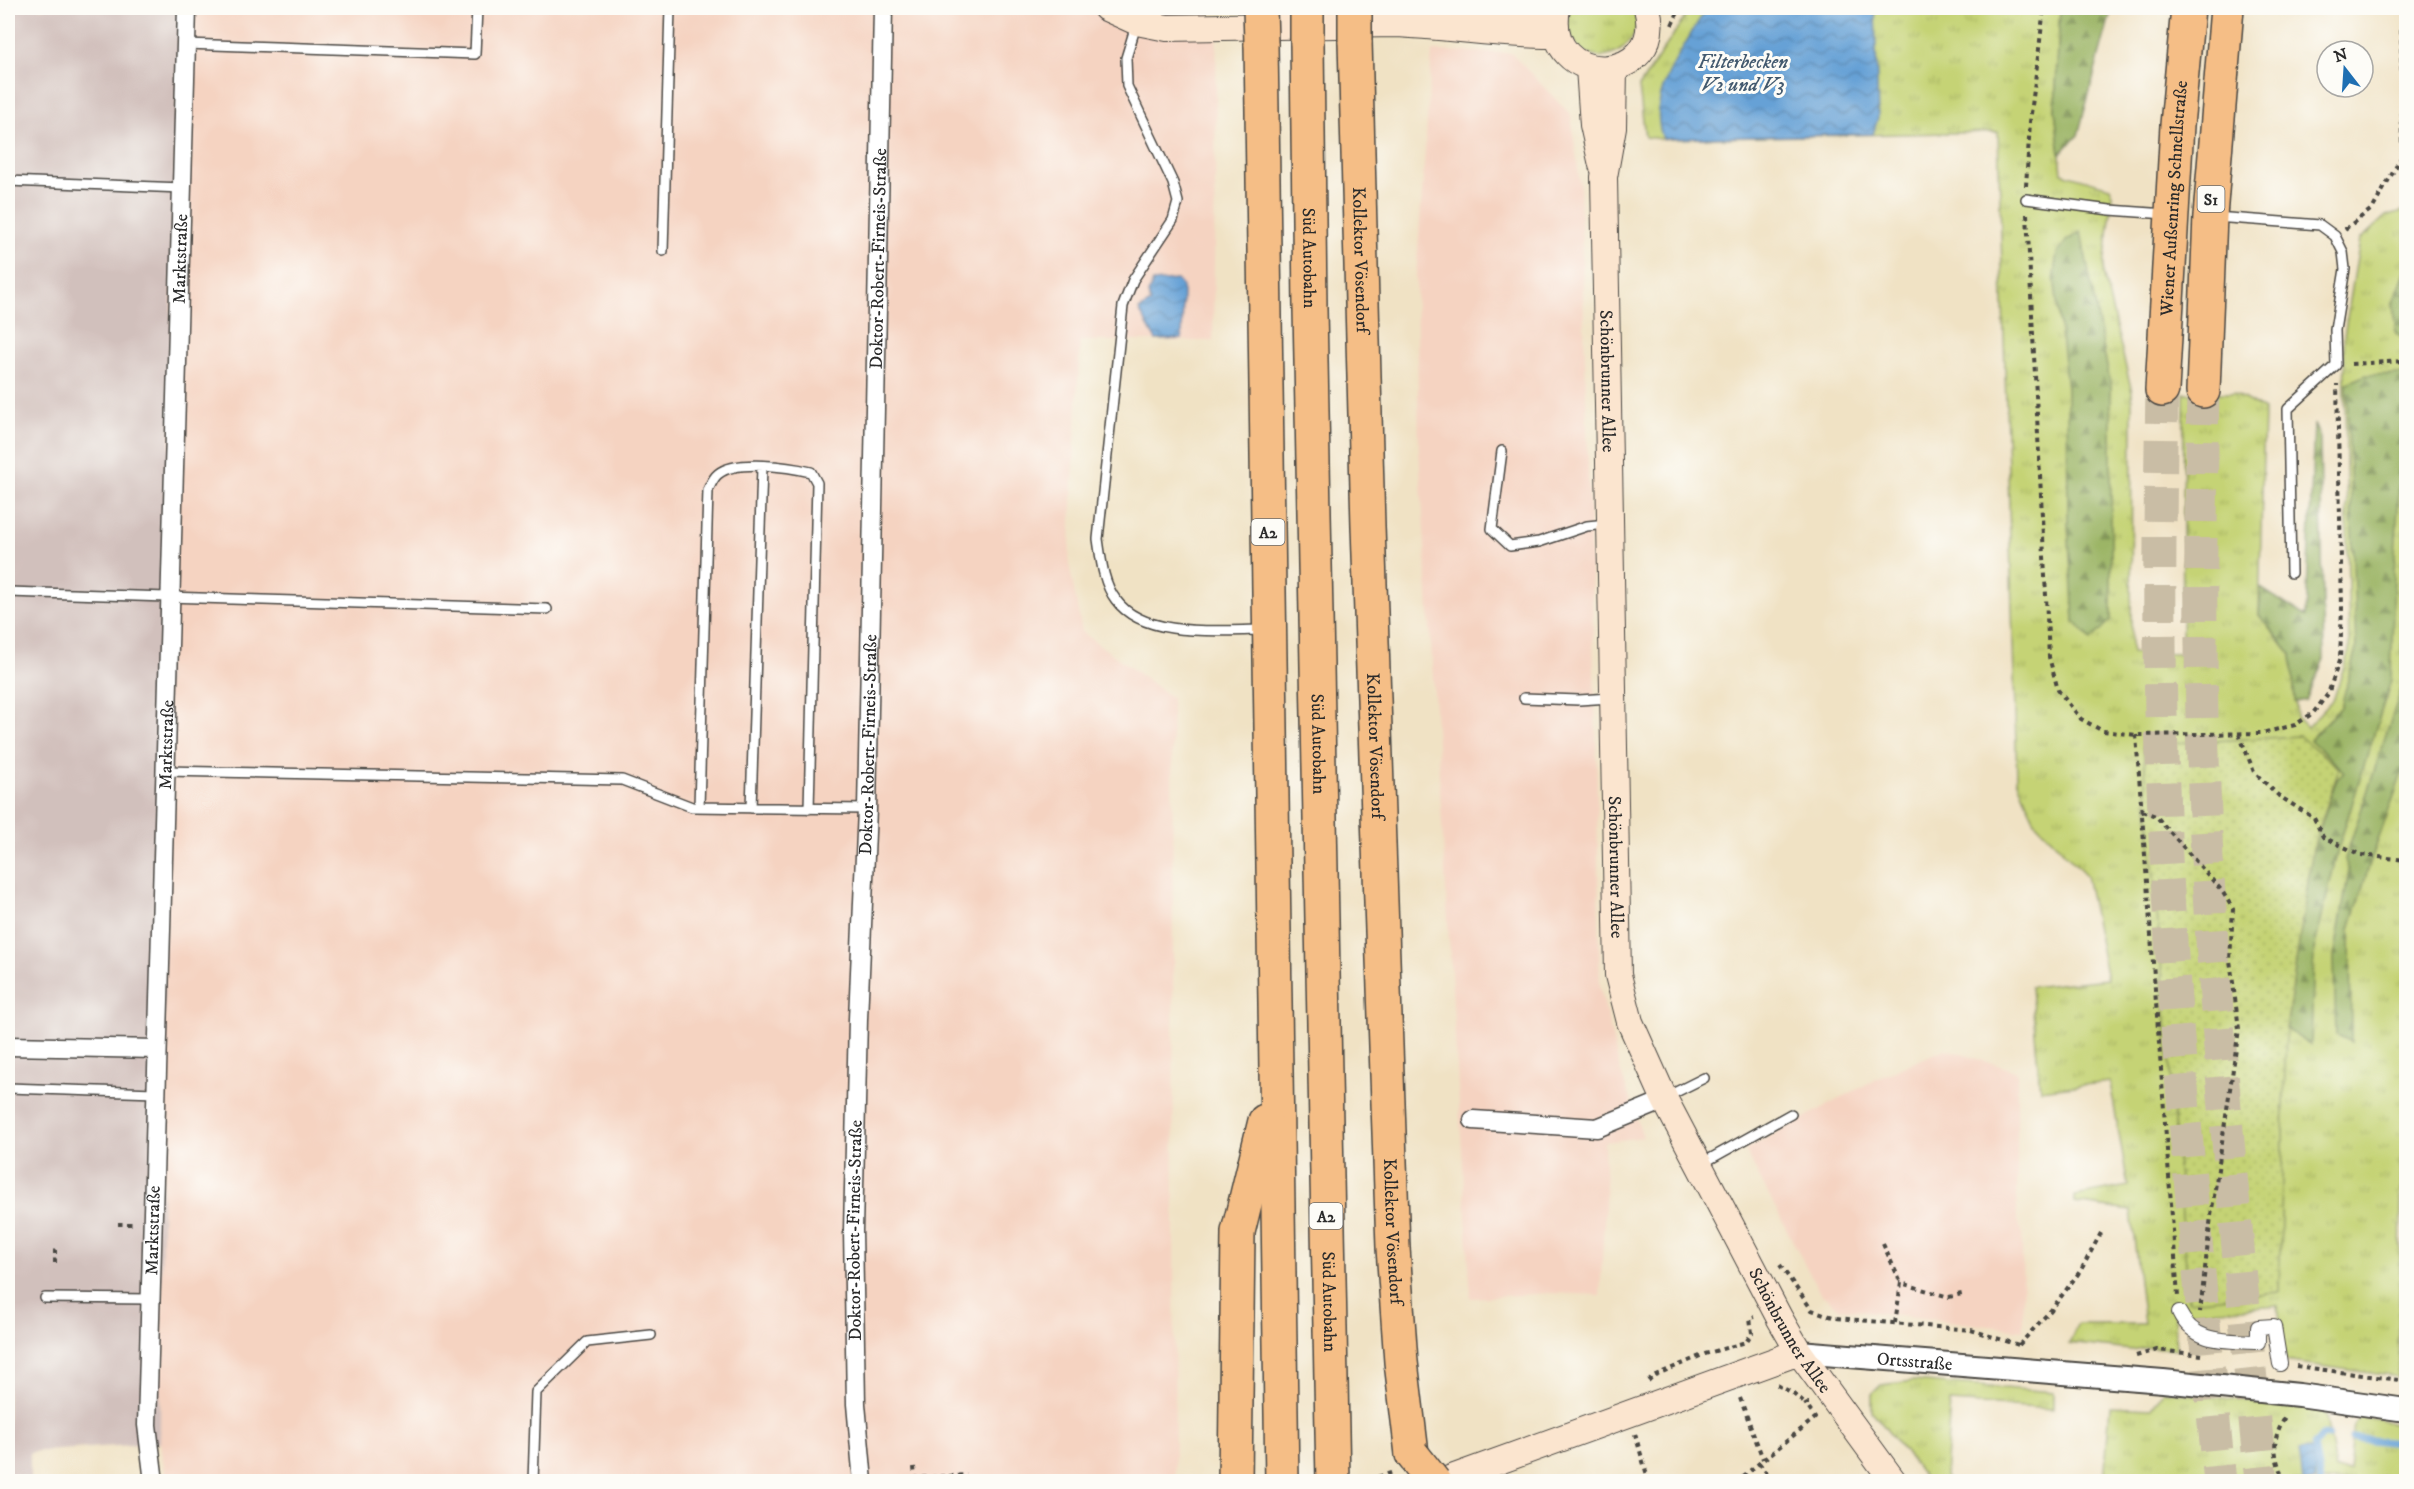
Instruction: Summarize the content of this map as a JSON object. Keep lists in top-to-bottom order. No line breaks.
{"streets":{"highway":["Wiener Außenring Schnellstraße","S1","Süd Autobahn","Kollektor Vösendorf","A2"],"main road":["Schönbrunner Allee","Ortsstraße"],"street":["Marktstraße","Doktor-Robert-Firneis-Straße"]},"crossings":[["Schönbrunner Allee","Ortsstraße"]],"water":["Filterbecken V2 und V3"],"north":"top"}
